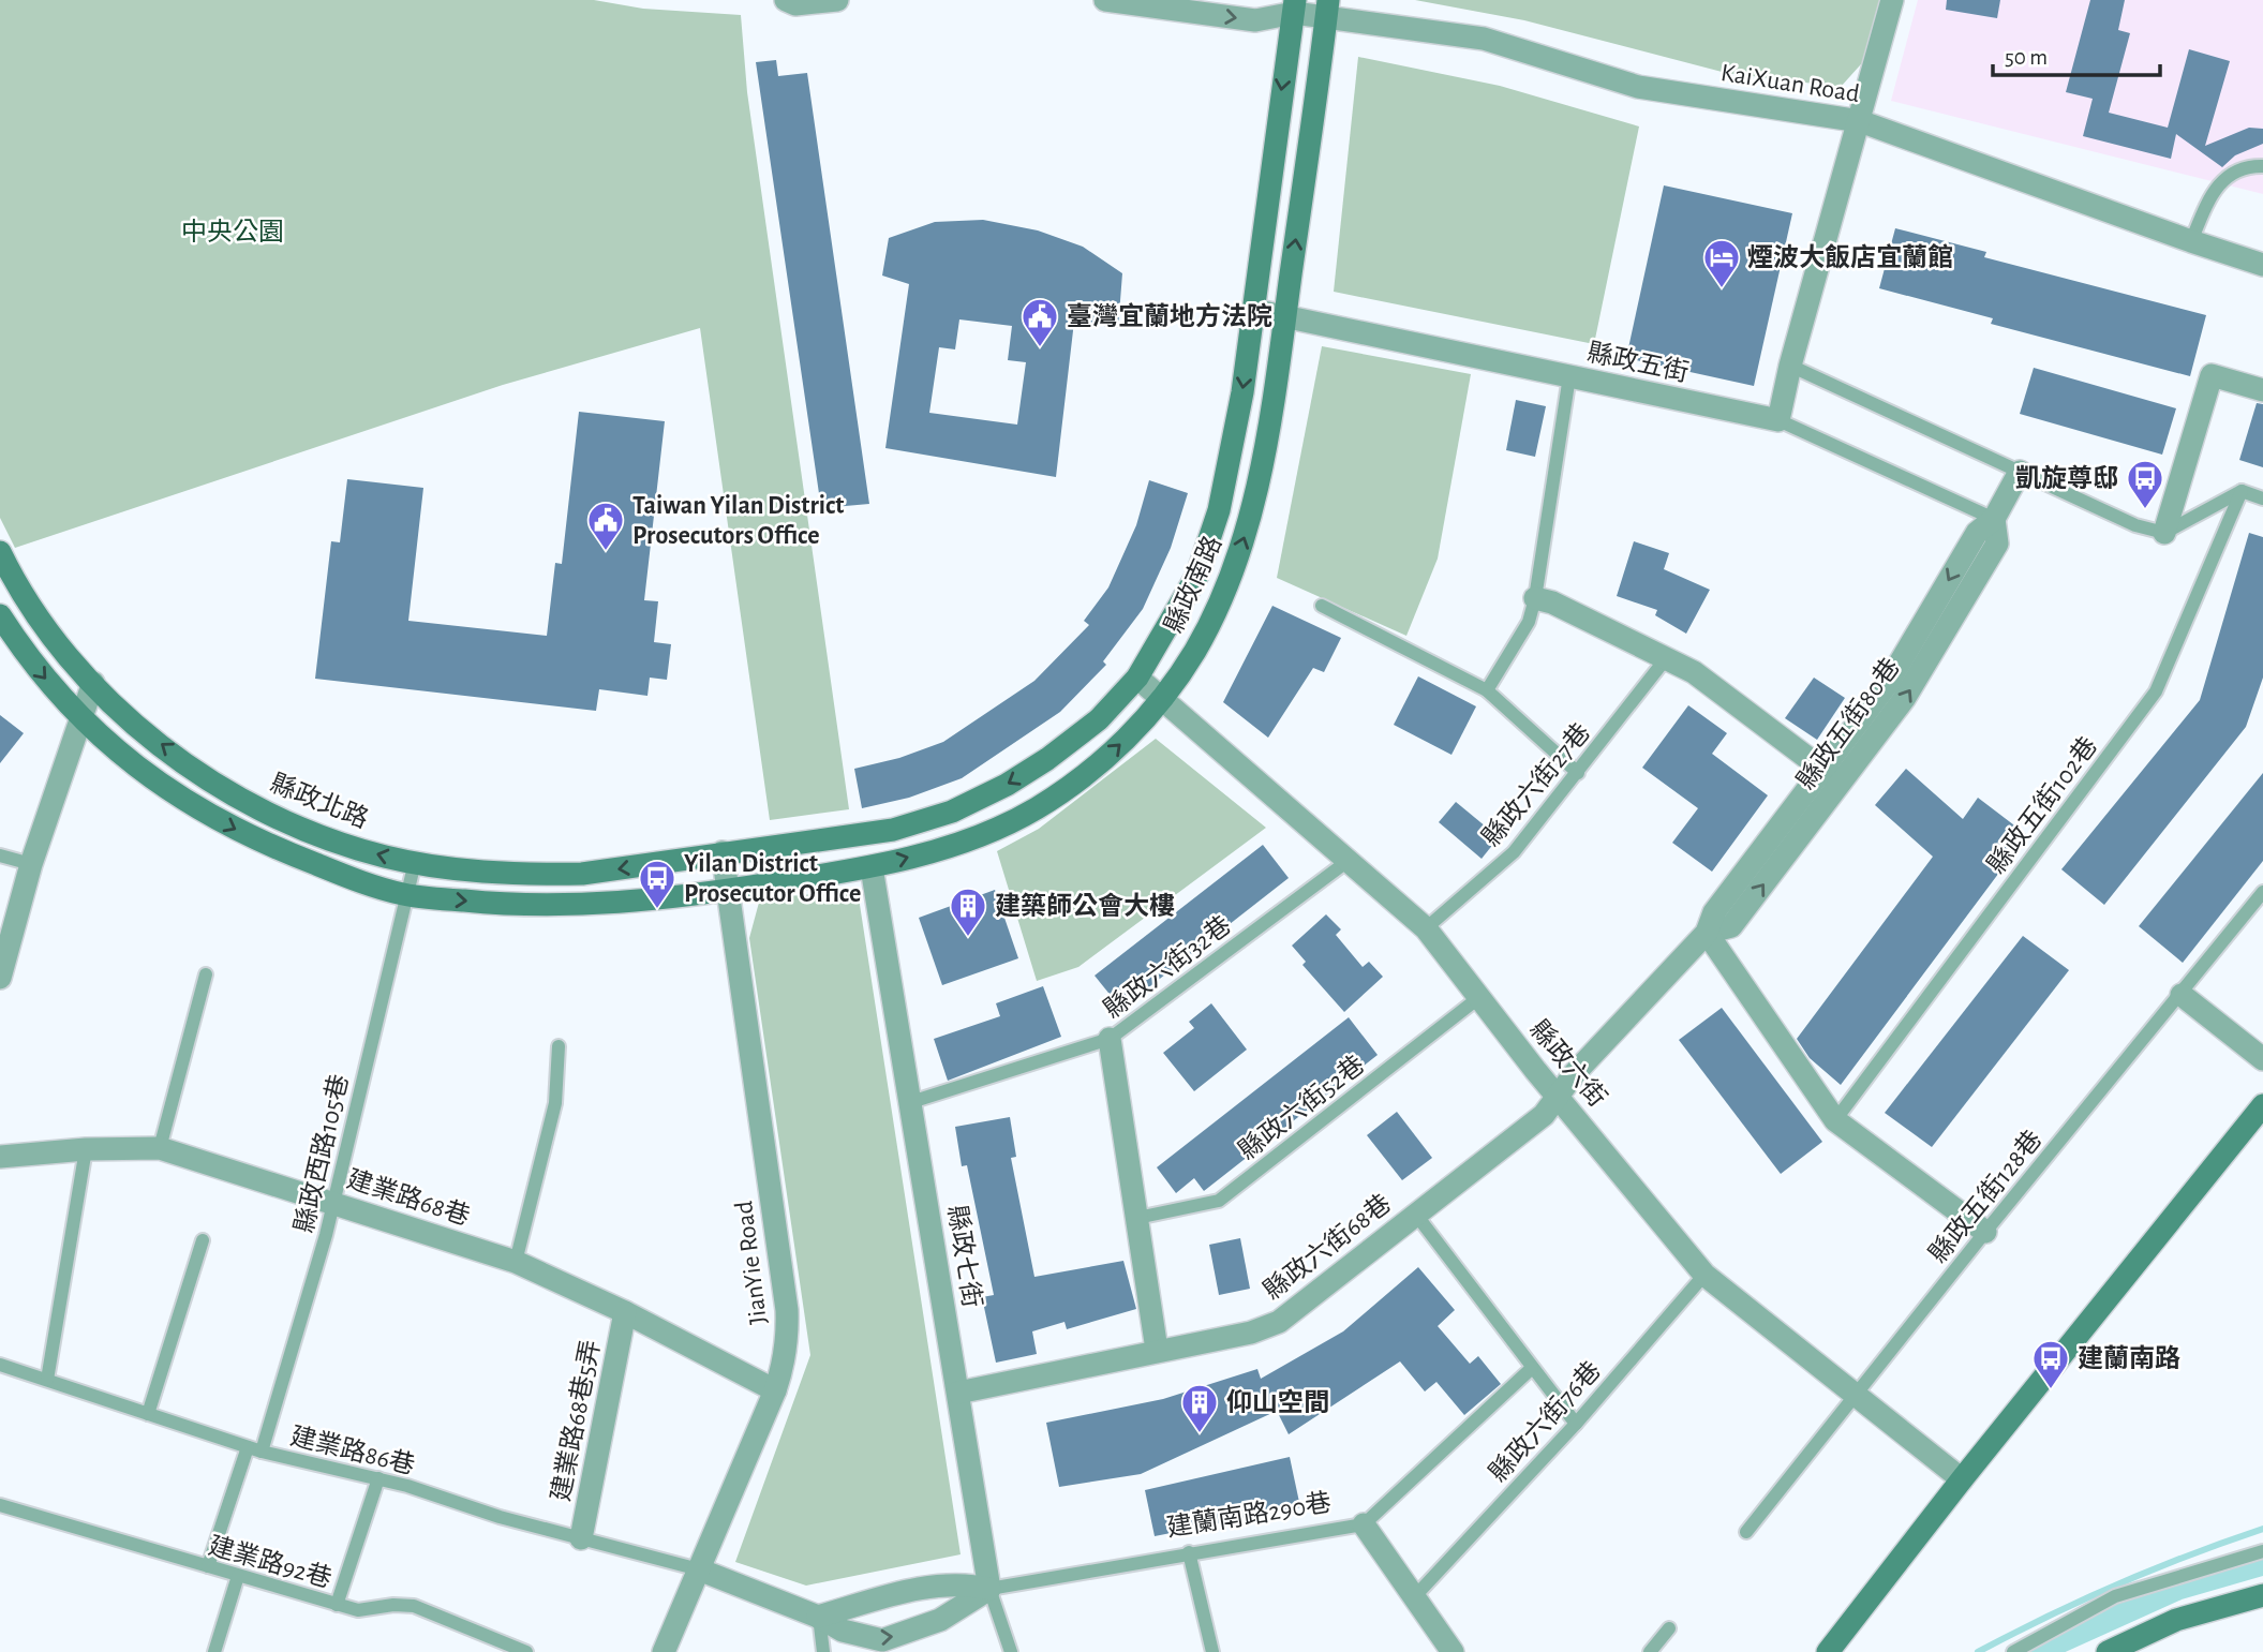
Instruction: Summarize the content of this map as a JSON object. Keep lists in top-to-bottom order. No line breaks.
{"streets":{"street":["KaiXuan Road","縣政五街","縣政南路","縣政五街80巷","縣政北路","縣政六街","建業路68巷","縣政六街68巷","縣政七街","JianYie Road","建業路68巷5弄","建蘭南路290巷"],"lane":["縣政六街27巷","縣政五街102巷","縣政六街32巷","縣政六街52巷","縣政西路105巷","縣政五街128巷","縣政六街76巷","建業路86巷","建業路92巷"]},"crossings":[["KaiXuan Road","縣政南路"],["縣政五街","縣政南路"],["縣政五街","縣政五街80巷"],["縣政南路","縣政北路"],["縣政南路","縣政六街"],["縣政南路","縣政七街"],["縣政南路","JianYie Road"],["縣政五街80巷","縣政六街"],["縣政五街80巷","縣政六街68巷"],["縣政六街27巷","縣政六街"],["縣政北路","縣政西路105巷"],["縣政北路","JianYie Road"],["縣政六街32巷","縣政六街"],["縣政六街32巷","縣政七街"],["縣政六街","縣政六街52巷"],["縣政六街","縣政五街128巷"],["縣政六街","縣政六街68巷"],["縣政六街","縣政六街76巷"],["縣政西路105巷","建業路68巷"],["縣政西路105巷","建業路86巷"],["建業路68巷","JianYie Road"],["建業路68巷","建業路68巷5弄"],["縣政六街68巷","縣政七街"],["縣政七街","建蘭南路290巷"],["JianYie Road","建業路86巷"],["建業路68巷5弄","建業路86巷"],["縣政六街76巷","建蘭南路290巷"]],"parks":["中央公園"],"places":{"hotel":["煙波大飯店宜蘭館"],"public building":["臺灣宜蘭地方法院","Taiwan Yilan District Prosecutors Office"],"bus stop":["凱旋尊邸","Yilan District Prosecutor Office","建蘭南路"],"building":["建築師公會大樓","仰山空間"]},"scale_bar":"50 m"}
